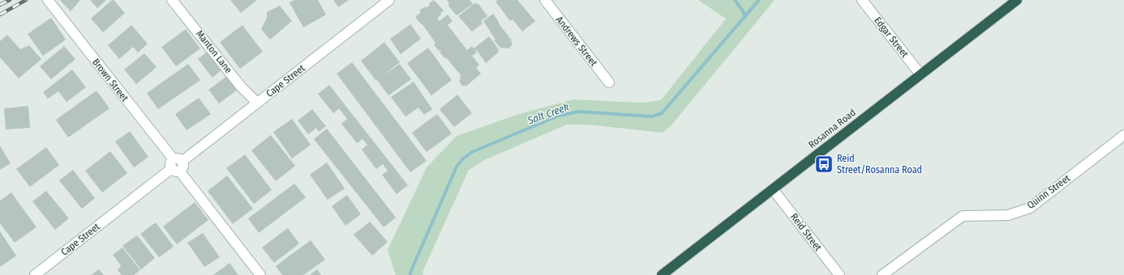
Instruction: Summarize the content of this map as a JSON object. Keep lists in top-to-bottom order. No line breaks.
{"streets":{"highway":["Rosanna Road"],"street":["Edgar Street","Andrews Street","Manton Lane","Brown Street","Cape Street","Quinn Street","Reid Street"]},"crossings":[["Edgar Street","Rosanna Road"],["Manton Lane","Cape Street"],["Brown Street","Cape Street"],["Rosanna Road","Reid Street"]],"water":["Salt Creek"],"places":{"bus stop":["Reid Street/Rosanna Road"]}}
